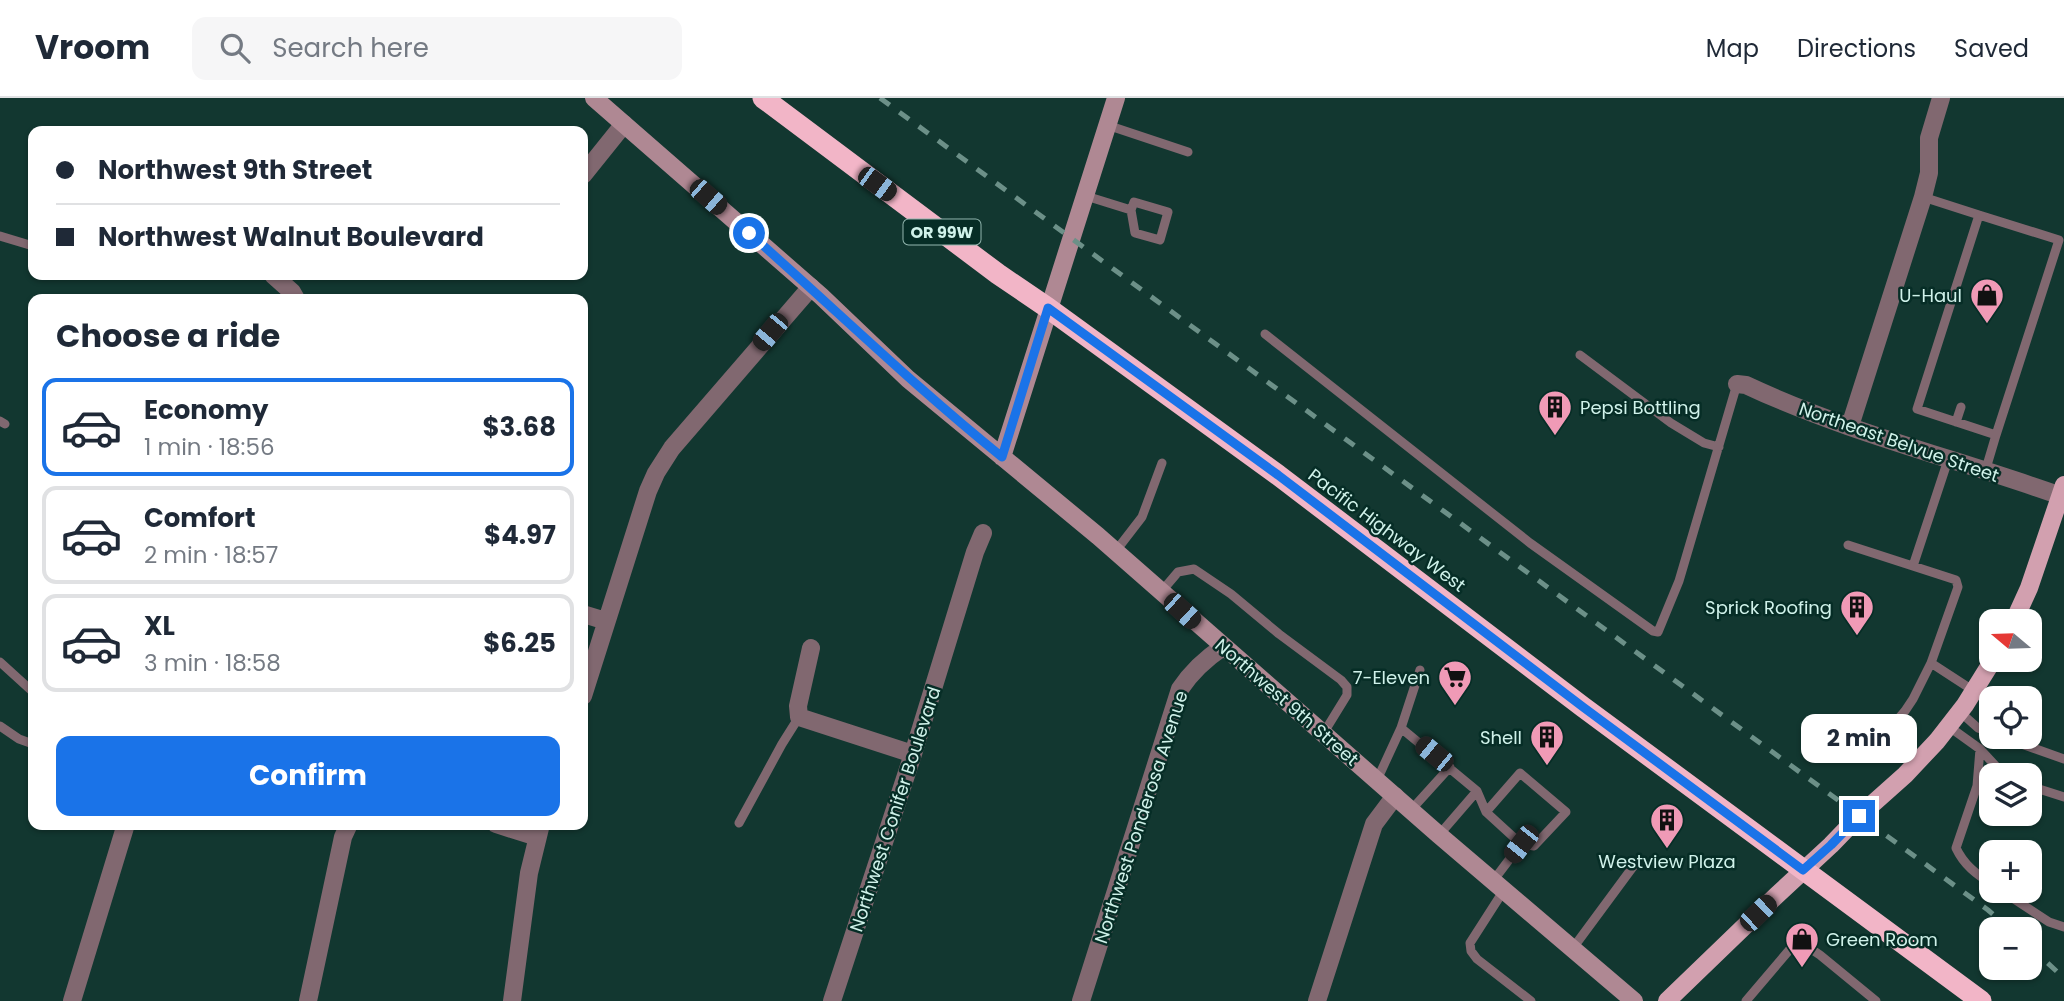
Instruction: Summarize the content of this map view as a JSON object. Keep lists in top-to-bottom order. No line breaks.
{"streets":{"highway":["OR 99W","Pacific Highway West"],"street":["Northeast Belvue Street","Northwest 9th Street","Northwest Conifer Boulevard","Northwest Ponderosa Avenue"]},"crossings":[["Northwest 9th Street","Northwest Ponderosa Avenue"]],"places":{"shop":["U-Haul","Green Room"],"building":["Pepsi Bottling","Sprick Roofing","Shell","Westview Plaza"],"supermarket":["7-Eleven"]},"north":"left","page":{"header":"Vroom","search":"Search here","nav":["Map","Directions","Saved"],"banner":["Northwest 9th Street","Northwest Walnut Boulevard"],"heading":"Choose a ride","list":[{"name":"Economy","note":"1 min · 18:56","value":"$3.68"},{"name":"Comfort","note":"2 min · 18:57","value":"$4.97"},{"name":"XL","note":"3 min · 18:58","value":"$6.25"}],"map_buttons":["+","−"],"bubble":"2 min","buttons":"Confirm"}}
